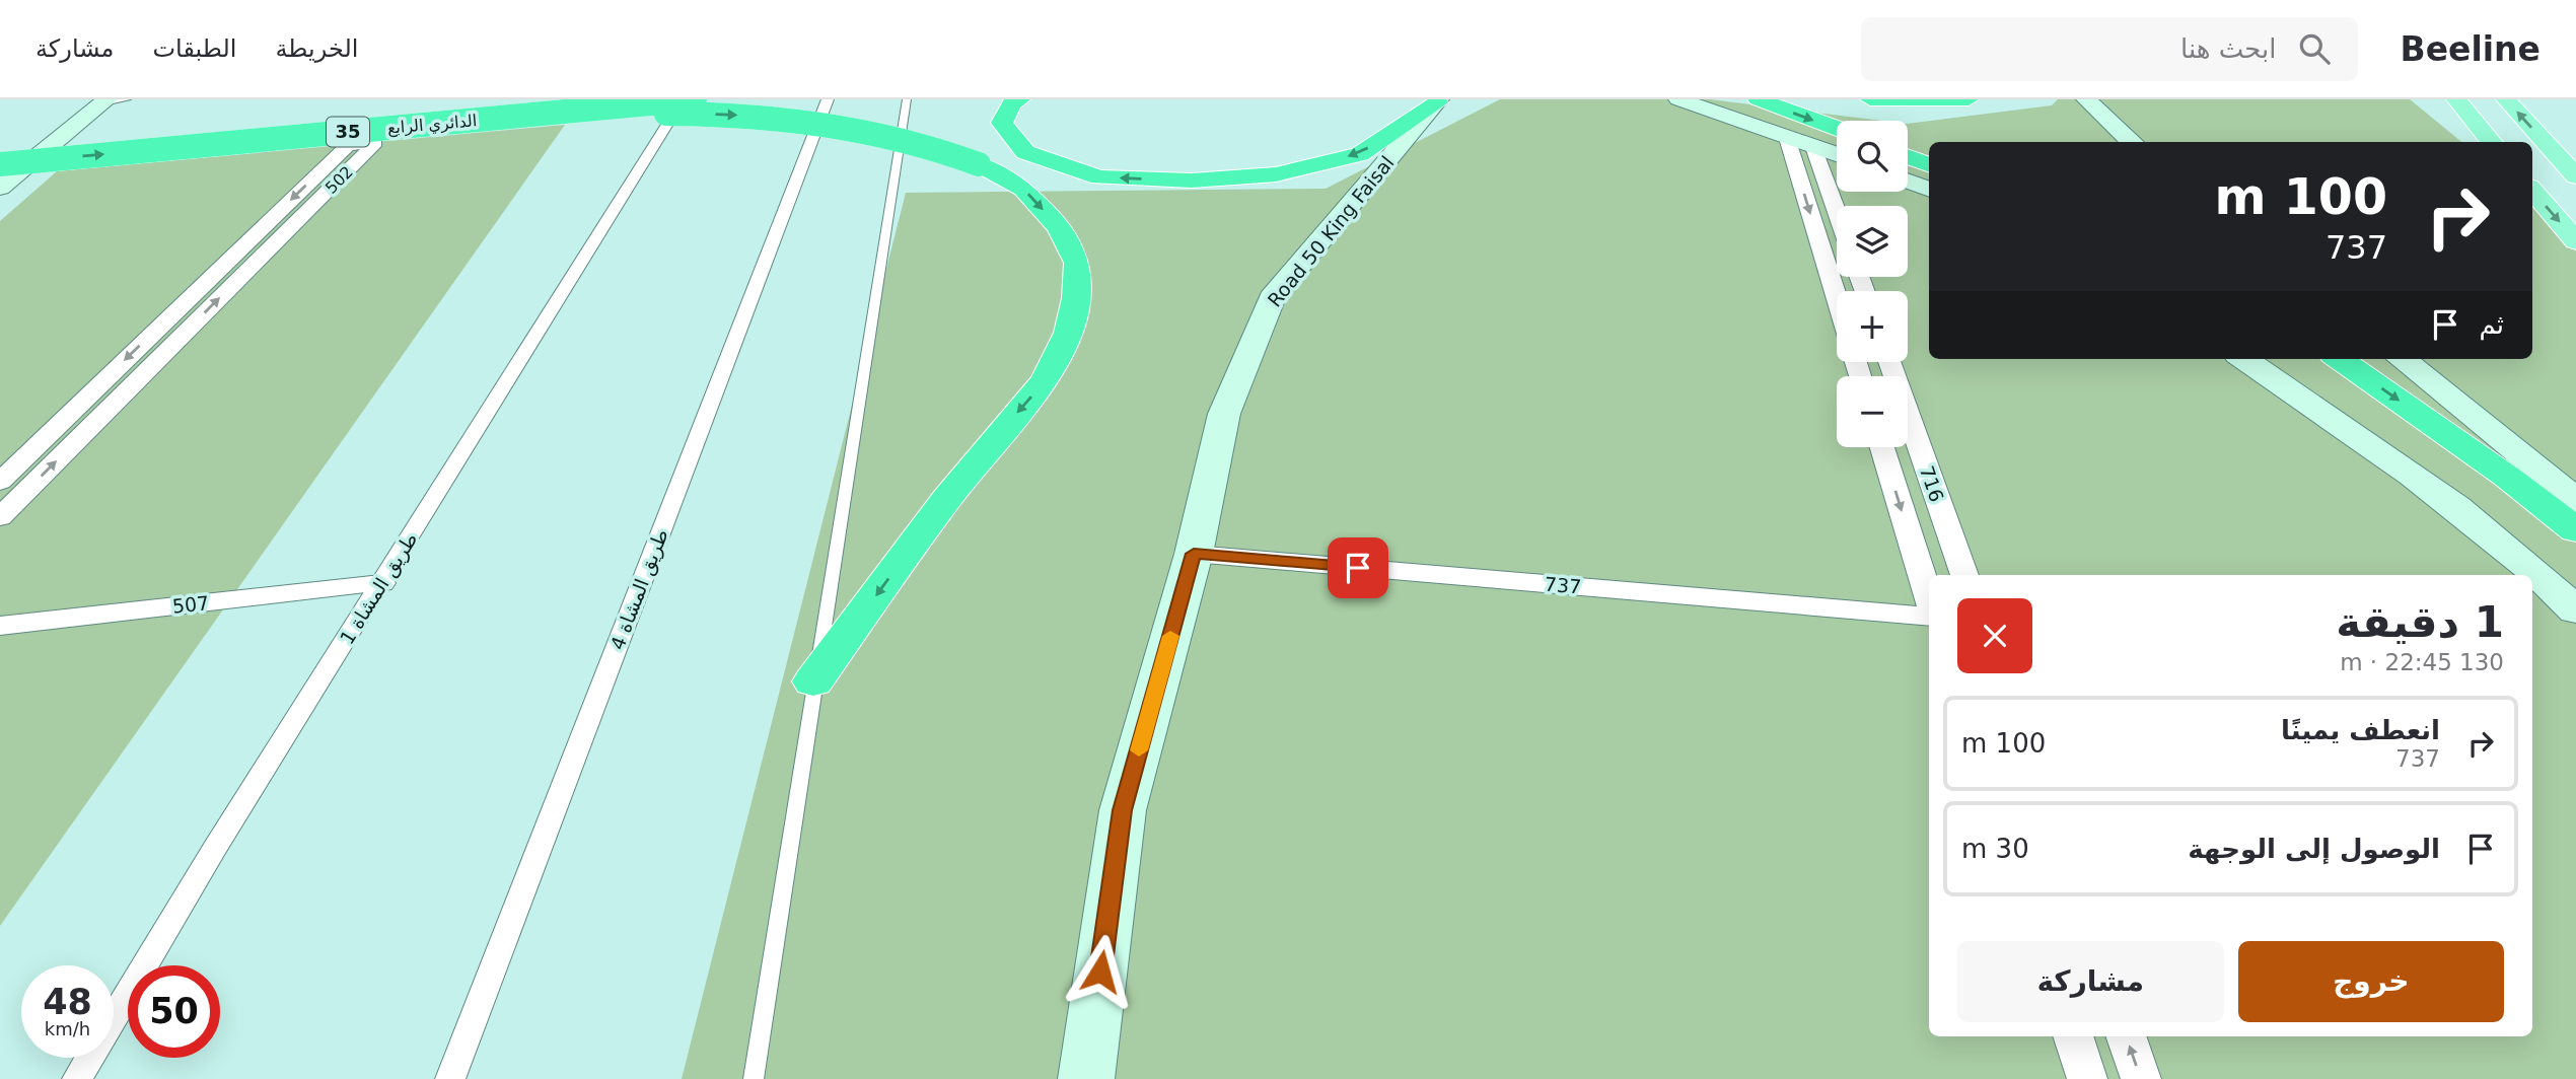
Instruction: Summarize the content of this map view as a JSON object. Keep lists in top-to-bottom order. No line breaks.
{"streets":{"highway":["الدائري الرابع","35"],"main road":["Road 50 King Faisal"],"street":["502","716","737","طريق المشاة 1","طريق المشاة 4","507"]},"crossings":[["Road 50 King Faisal","737"],["طريق المشاة 1","507"]],"one_way":["الدائري الرابع"],"page":{"header":"Beeline","search":"ابحث هنا","nav":["الخريطة","الطبقات","مشاركة"],"map_buttons":["+","−"],"turn":["100 m","737"],"then":"ثم","heading":["1 دقيقة","130 m · 22:45"],"list":[{"name":"انعطف يمينًا","note":"737","value":"100 m"},{"name":"الوصول إلى الوجهة","value":"30 m"}],"buttons":["خروج","مشاركة"],"speed":"48 km/h","limit":"50"}}
